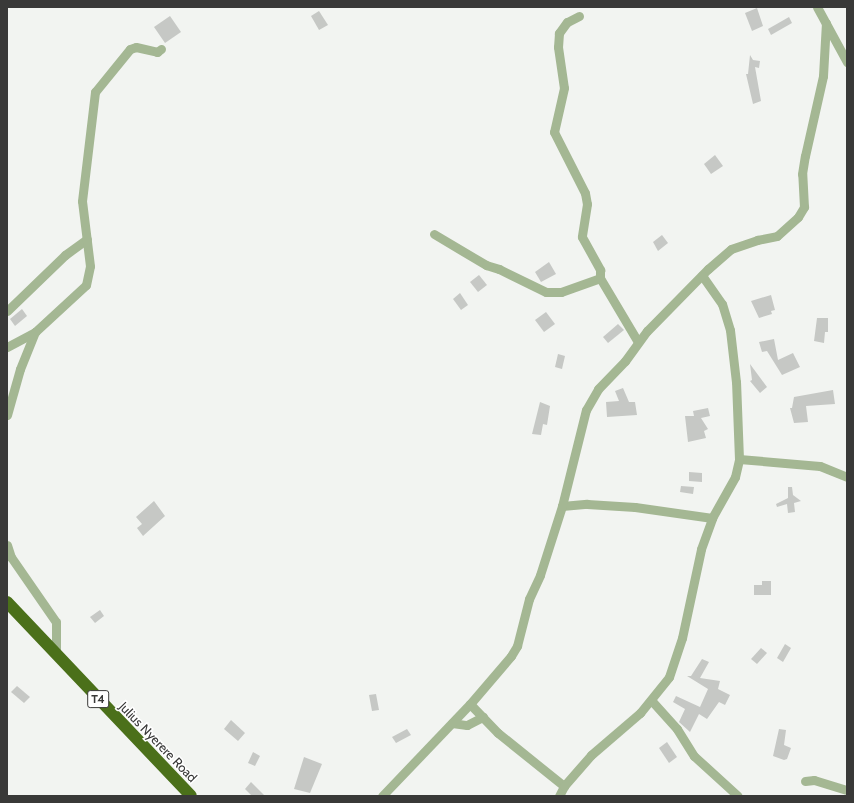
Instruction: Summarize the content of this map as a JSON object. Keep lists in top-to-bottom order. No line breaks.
{"streets":{"highway":["T4","Julius Nyerere Road"]}}
